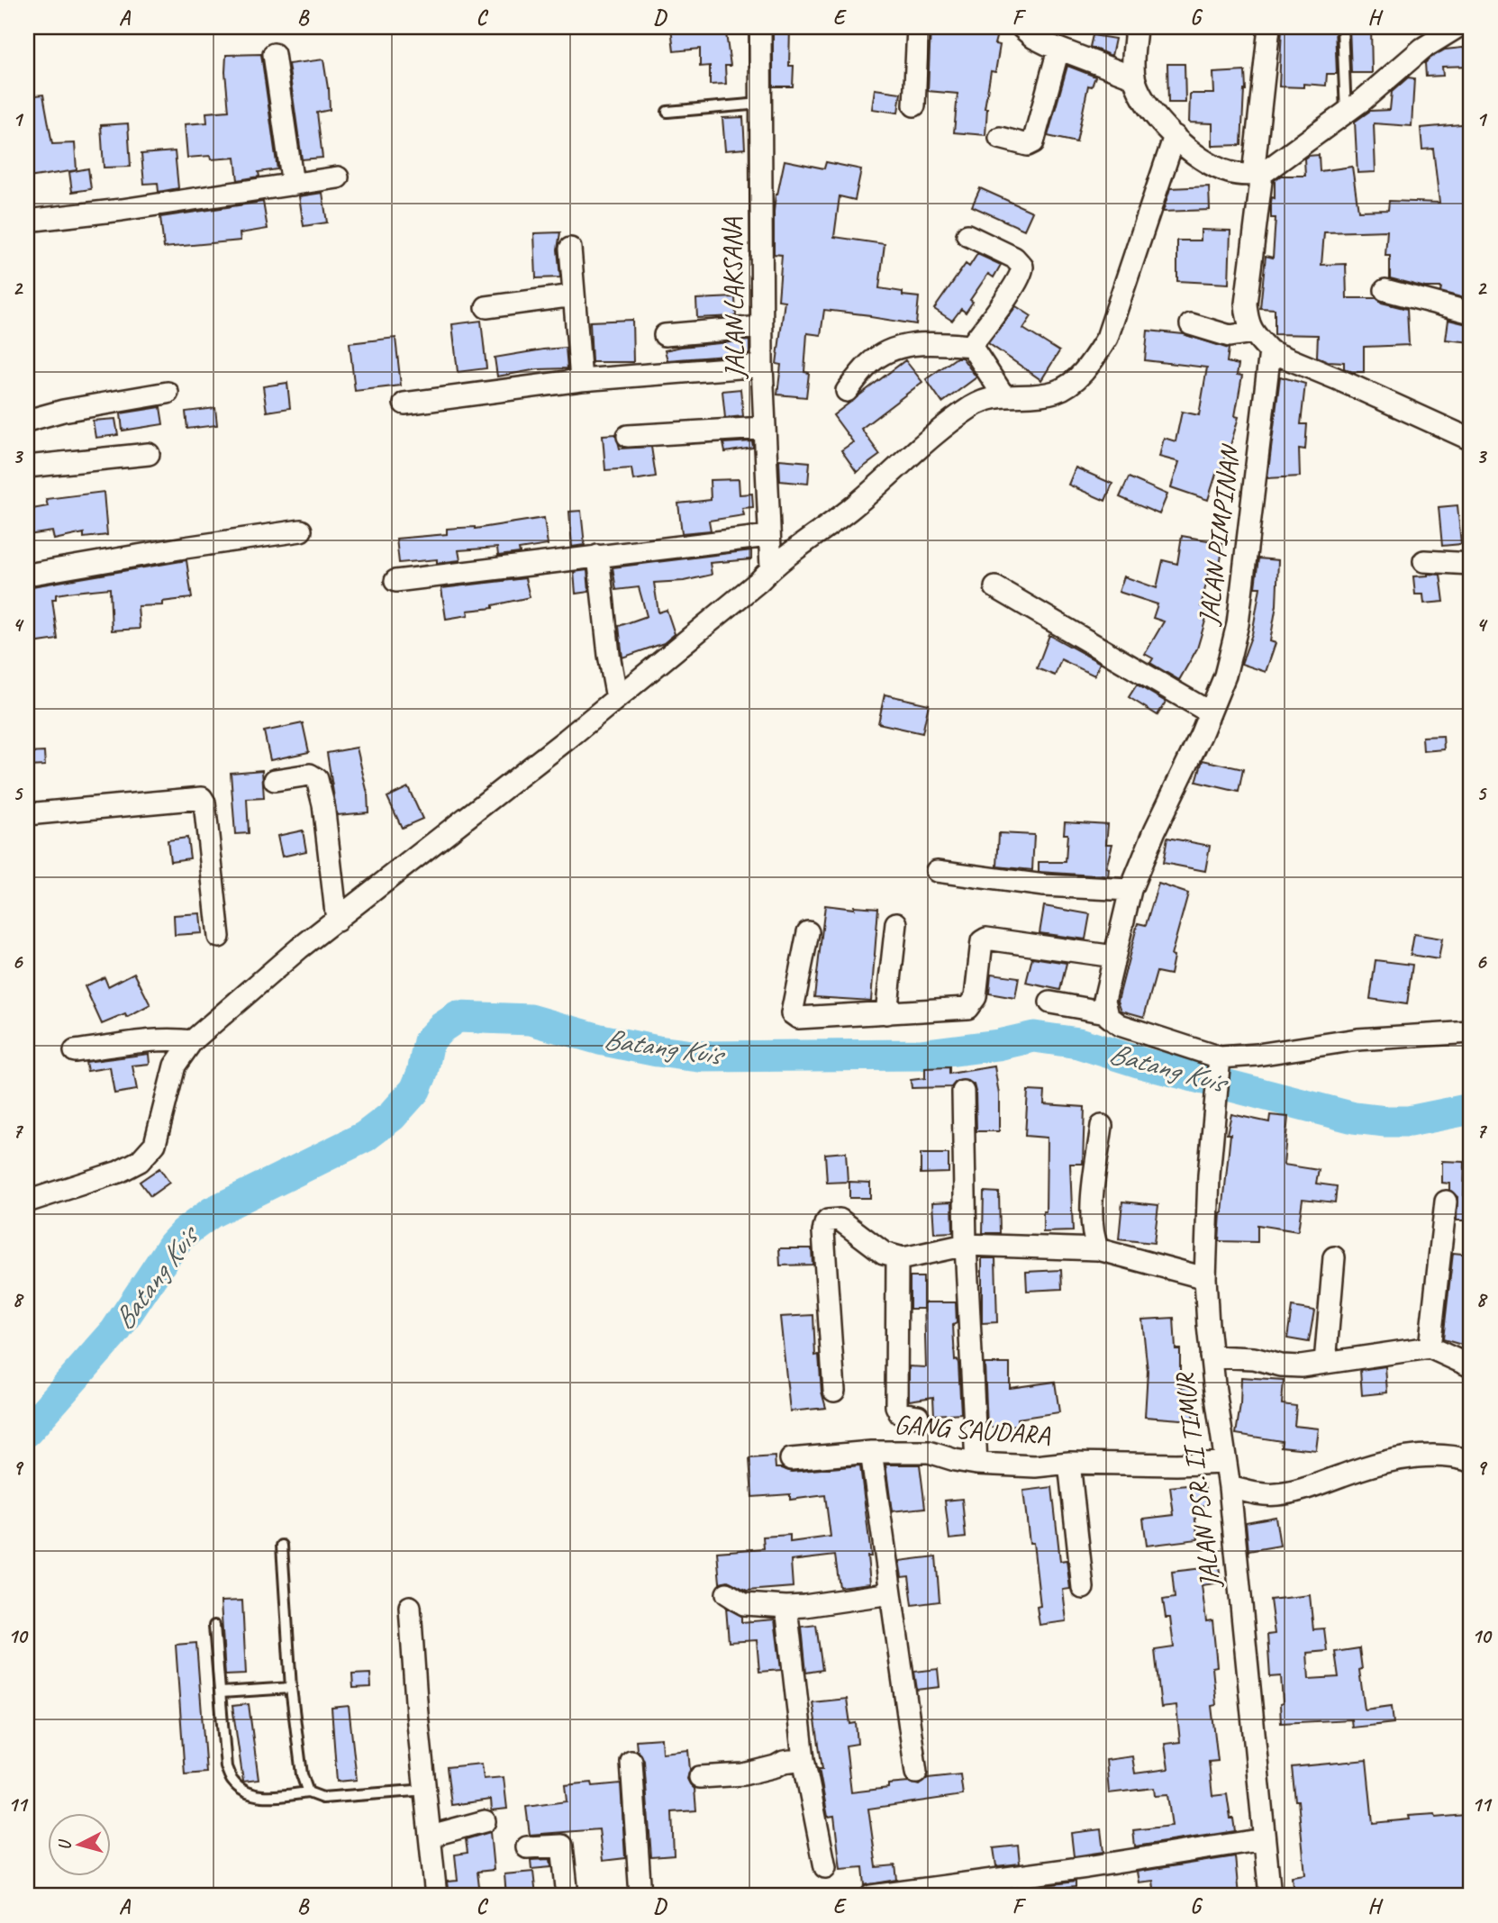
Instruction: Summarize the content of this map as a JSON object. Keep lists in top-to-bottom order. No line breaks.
{"streets":{"street":["JALAN LAKSANA","JALAN PIMPINAN","GANG SAUDARA","JALAN PSR. II TIMUR"]},"crossings":[["GANG SAUDARA","JALAN PSR. II TIMUR"]],"water":["Batang Kuis"],"north":"left","grid":{"columns":["A","B","C","D","E","F","G","H"],"rows":["1","2","3","4","5","6","7","8","9","10","11"]}}
